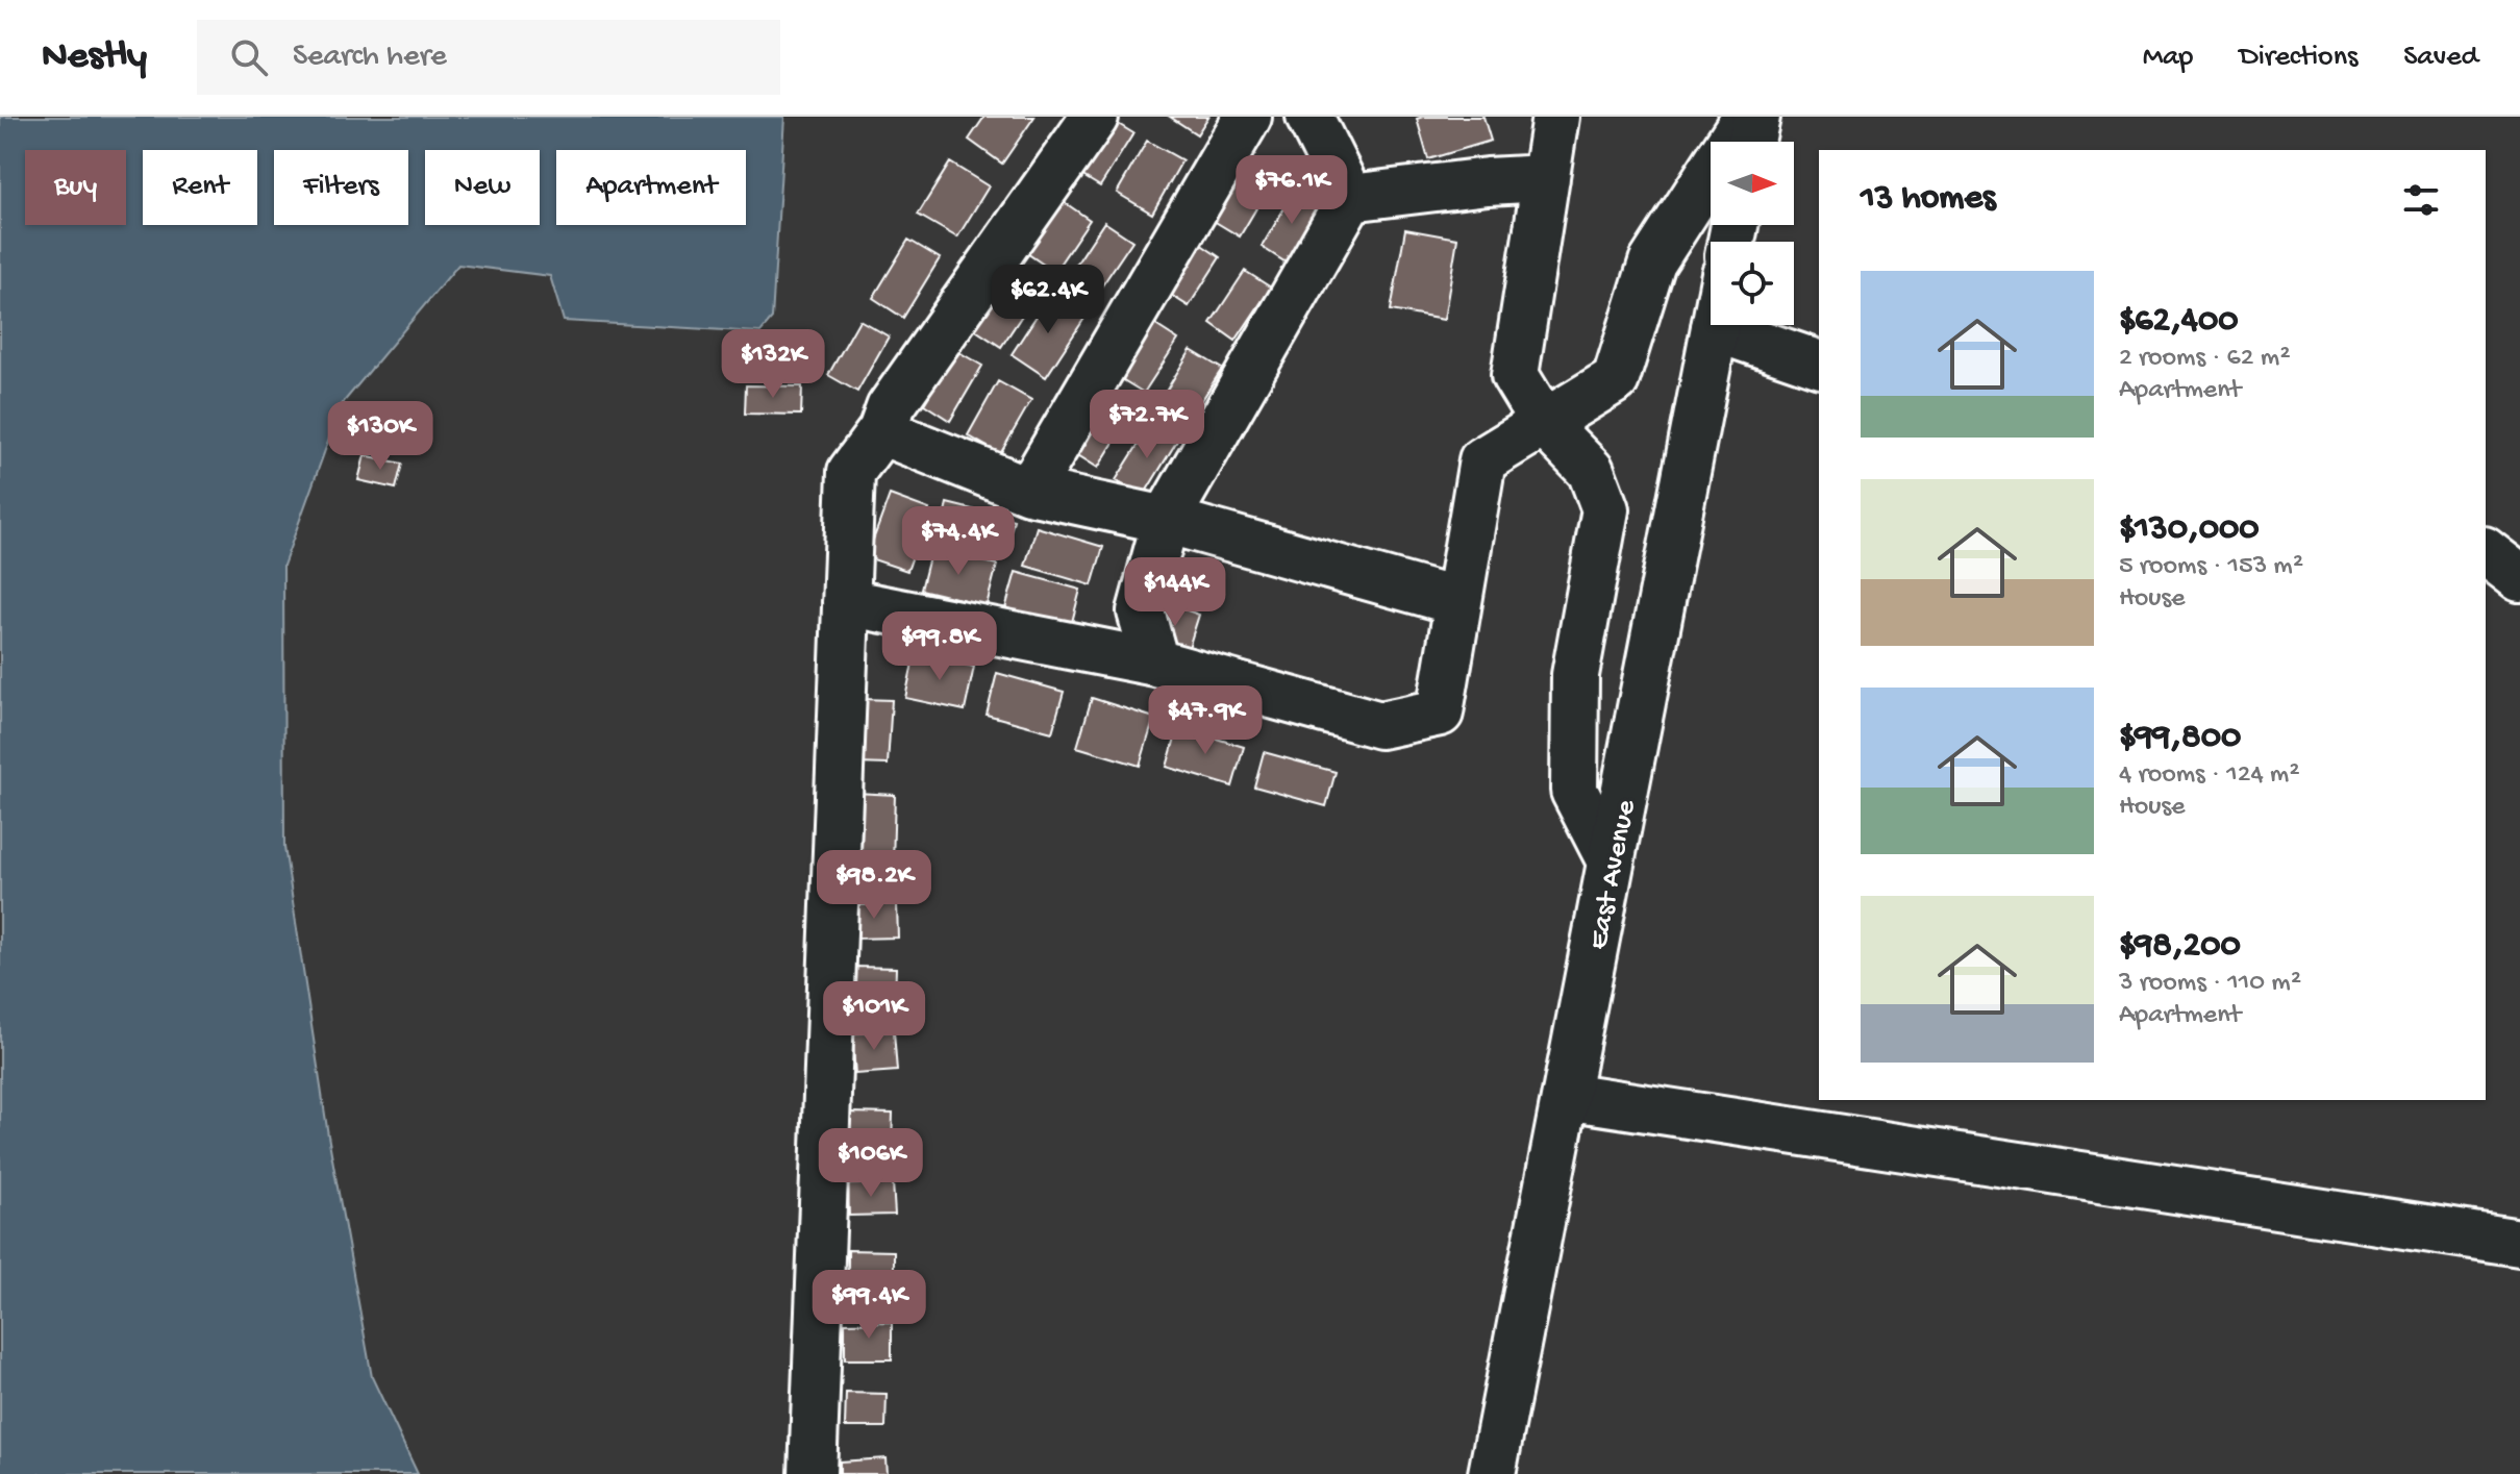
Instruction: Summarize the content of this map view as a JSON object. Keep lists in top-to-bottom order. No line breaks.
{"streets":{"street":["East Avenue"]},"north":"right","page":{"header":"Nestly","search":"Search here","nav":["Map","Directions","Saved"],"chip":["Buy","Rent","Filters","New","Apartment"],"heading":"13 homes","price":["$76.1K","$62.4K","$132K","$72.7K","$130K","$74.4K","$144K","$99.8K","$47.9K","$98.2K","$101K","$106K","$99.4K"],"list":[{"name":"$62,400","note":"2 rooms · 62 m² · Apartment"},{"name":"$130,000","note":"5 rooms · 153 m² · House"},{"name":"$99,800","note":"4 rooms · 124 m² · House"},{"name":"$98,200","note":"3 rooms · 110 m² · Apartment"}]}}
